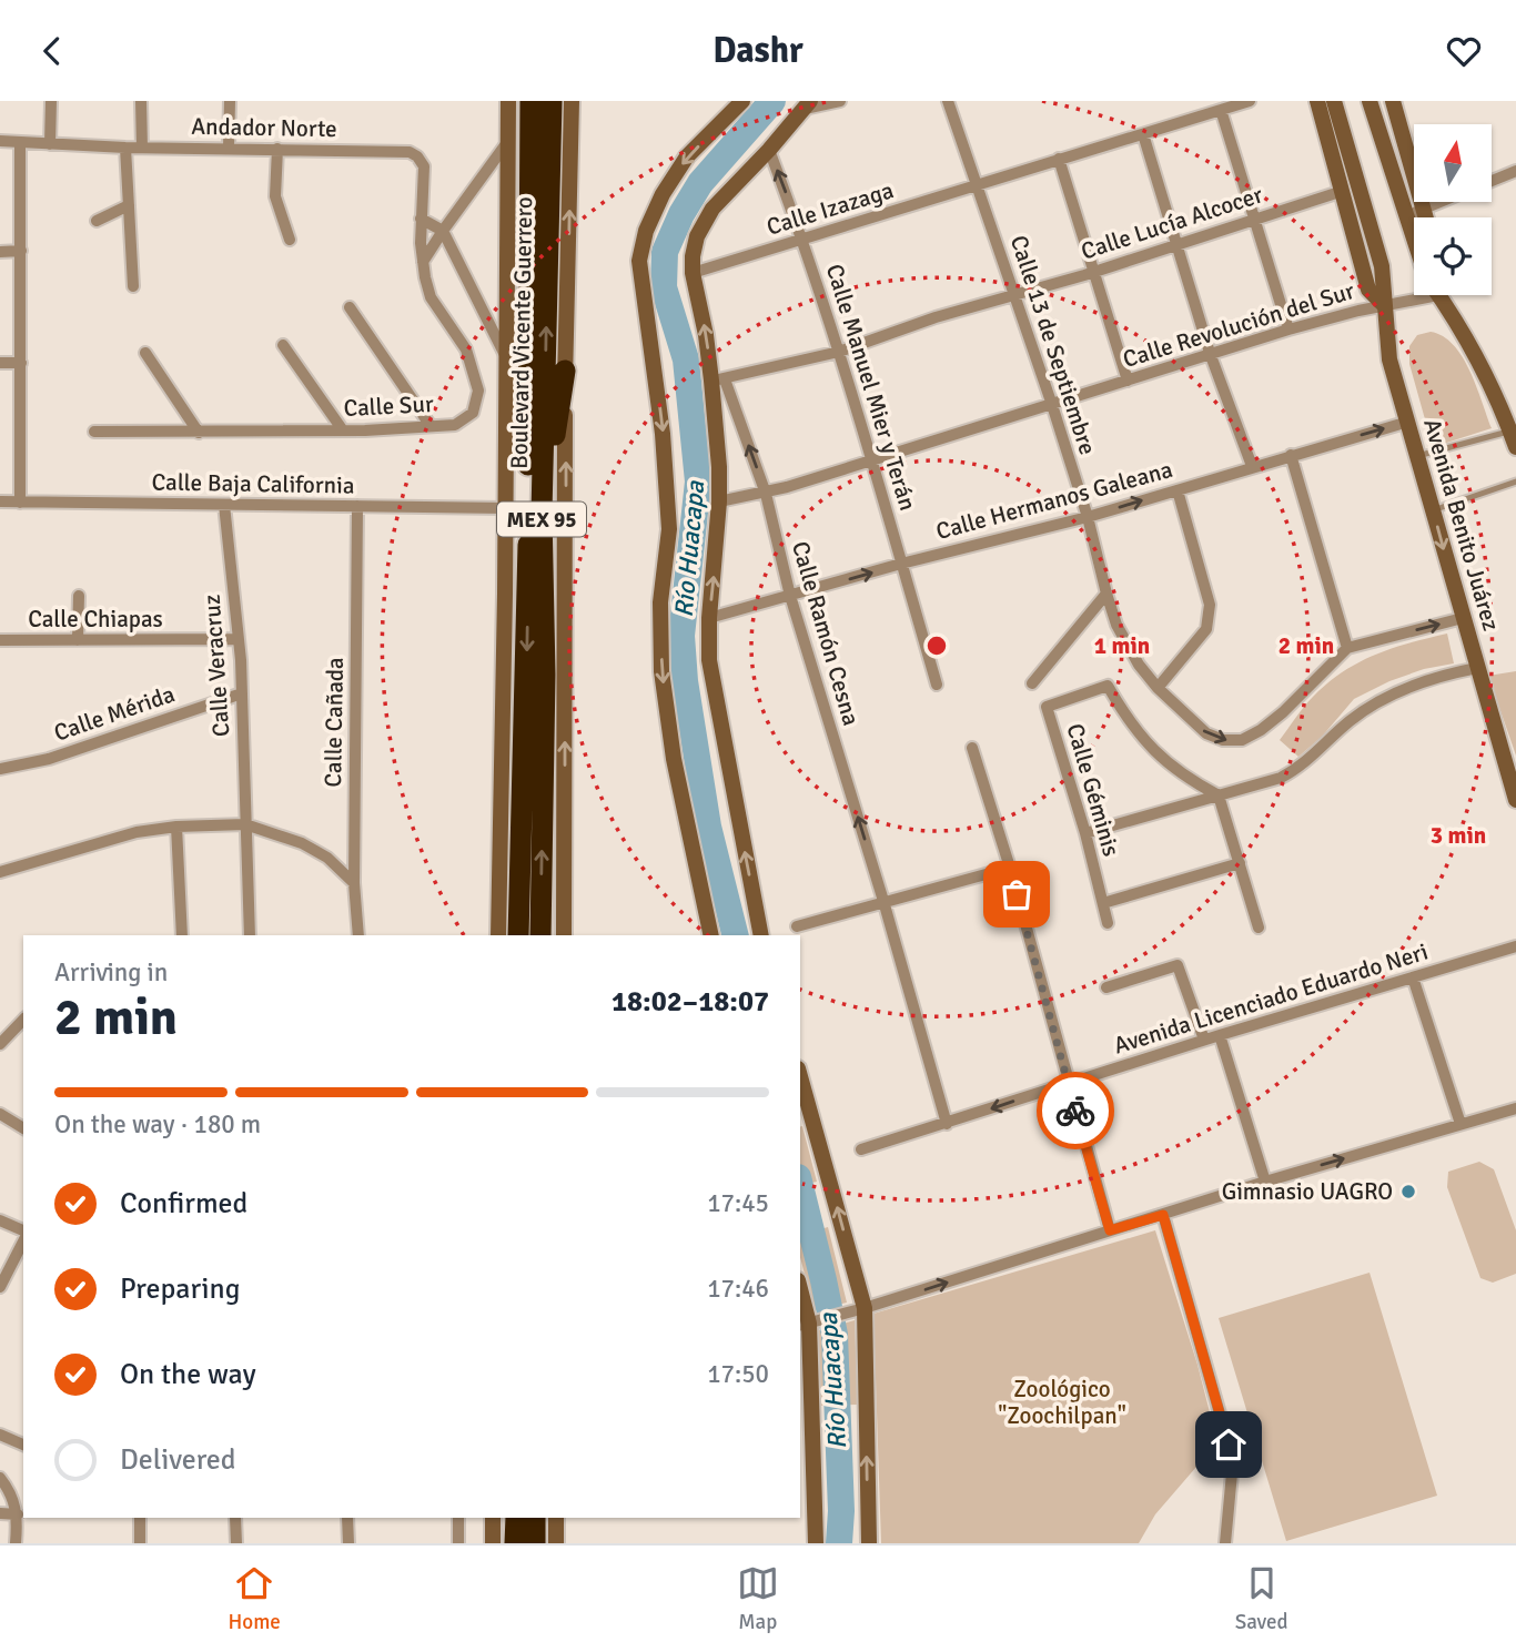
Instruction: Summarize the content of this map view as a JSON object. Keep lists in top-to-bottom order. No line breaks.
{"streets":{"highway":["Boulevard Vicente Guerrero","MEX 95"],"main road":["Avenida Benito Juárez"],"street":["Andador Norte","Calle Izazaga","Calle Lucía Alcocer","Calle Revolución del Sur","Calle 13 de Septiembre","Calle Manuel Mier y Terán","Calle Sur","Calle Baja California","Calle Hermanos Galeana","Calle Chiapas","Calle Ramón Cesna","Calle Veracruz","Calle Mérida","Calle Cañada","Calle Géminis","Avenida Licenciado Eduardo Neri"]},"crossings":[["Andador Norte","Calle Sur"],["Calle Izazaga","Calle 13 de Septiembre"],["Calle Izazaga","Calle Manuel Mier y Terán"],["Calle Lucía Alcocer","Calle 13 de Septiembre"],["Calle Lucía Alcocer","Calle Manuel Mier y Terán"],["Calle Lucía Alcocer","Calle Ramón Cesna"],["Calle Revolución del Sur","Calle 13 de Septiembre"],["Calle Revolución del Sur","Calle Manuel Mier y Terán"],["Calle Revolución del Sur","Avenida Benito Juárez"],["Calle Revolución del Sur","Calle Ramón Cesna"],["Boulevard Vicente Guerrero","Calle Baja California"],["Calle 13 de Septiembre","Calle Hermanos Galeana"],["Calle Manuel Mier y Terán","Calle Hermanos Galeana"],["Calle Baja California","Calle Veracruz"],["Calle Baja California","Calle Cañada"],["Calle Hermanos Galeana","Avenida Benito Juárez"],["Calle Hermanos Galeana","Calle Ramón Cesna"],["Calle Chiapas","Calle Veracruz"],["Calle Ramón Cesna","Avenida Licenciado Eduardo Neri"],["Calle Veracruz","Calle Mérida"]],"one_way":["Calle Hermanos Galeana","Calle Ramón Cesna"],"water":["Río Huacapa"],"parks":["Zoológico \"Zoochilpan\""],"places":["Gimnasio UAGRO"],"north":"top","page":{"header":"Dashr","heading":["2 min","Arriving in","18:02–18:07"],"bar":"On the way · 180 m","list":[["Confirmed","17:45"],["Preparing","17:46"],["On the way","17:50"],"Delivered"],"tabs":["Home","Map","Saved"]},"rings":["1 min","2 min","3 min"]}
